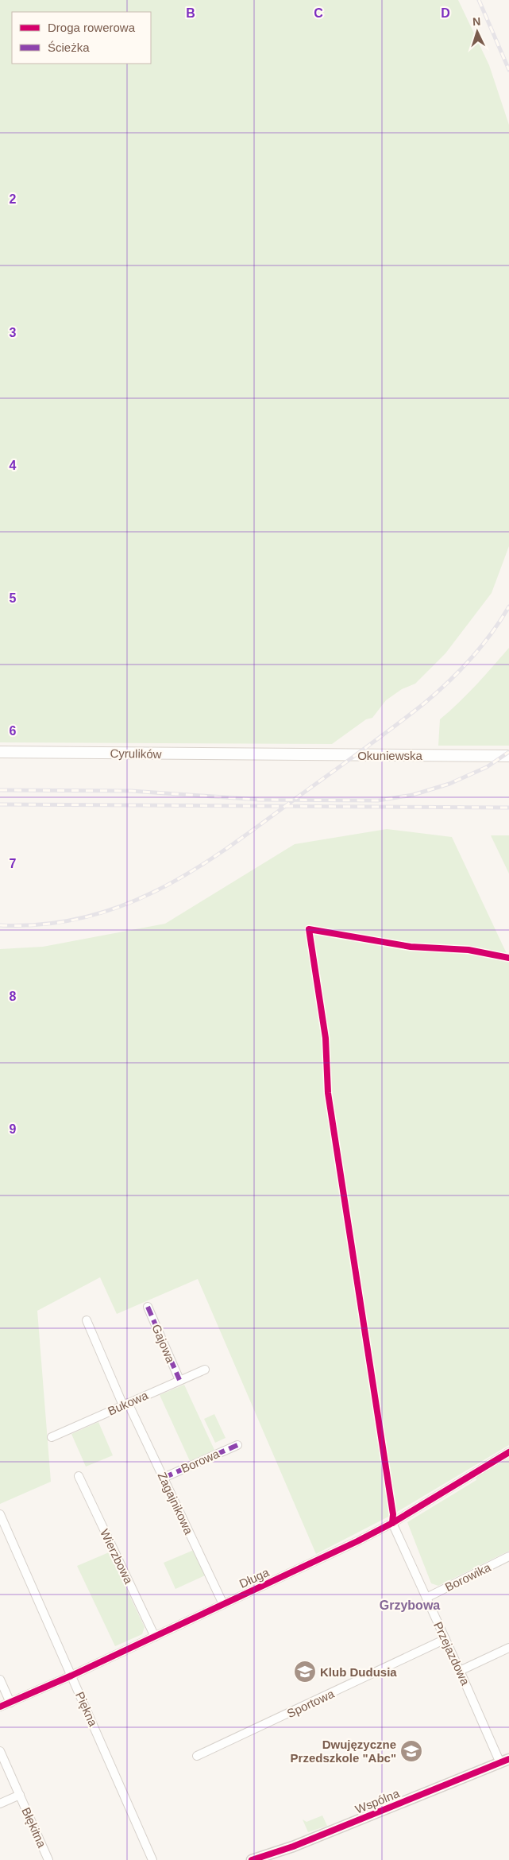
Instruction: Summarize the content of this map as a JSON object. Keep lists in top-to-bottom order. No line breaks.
{"streets":{"main road":["Cyrulików","Okuniewska"],"street":["Gajowa","Bukowa","Borowa","Zagajnikowa","Wierzbowa","Borowika","Długa","Przejazdowa","Sportowa","Piękna","Wspólna","Błękitna"]},"crossings":[["Cyrulików","Okuniewska"],["Gajowa","Bukowa"],["Bukowa","Zagajnikowa"],["Borowa","Zagajnikowa"],["Zagajnikowa","Długa"],["Wierzbowa","Długa"],["Borowika","Przejazdowa"],["Długa","Przejazdowa"],["Długa","Piękna"],["Przejazdowa","Sportowa"],["Przejazdowa","Wspólna"]],"districts":["Grzybowa"],"places":{"school or university":["Klub Dudusia","Dwujęzyczne Przedszkole \"Abc\""]},"legend":["Droga rowerowa","Ścieżka"],"north":"top","grid":{"columns":["B","C","D"],"rows":["2","3","4","5","6","7","8","9"]}}
